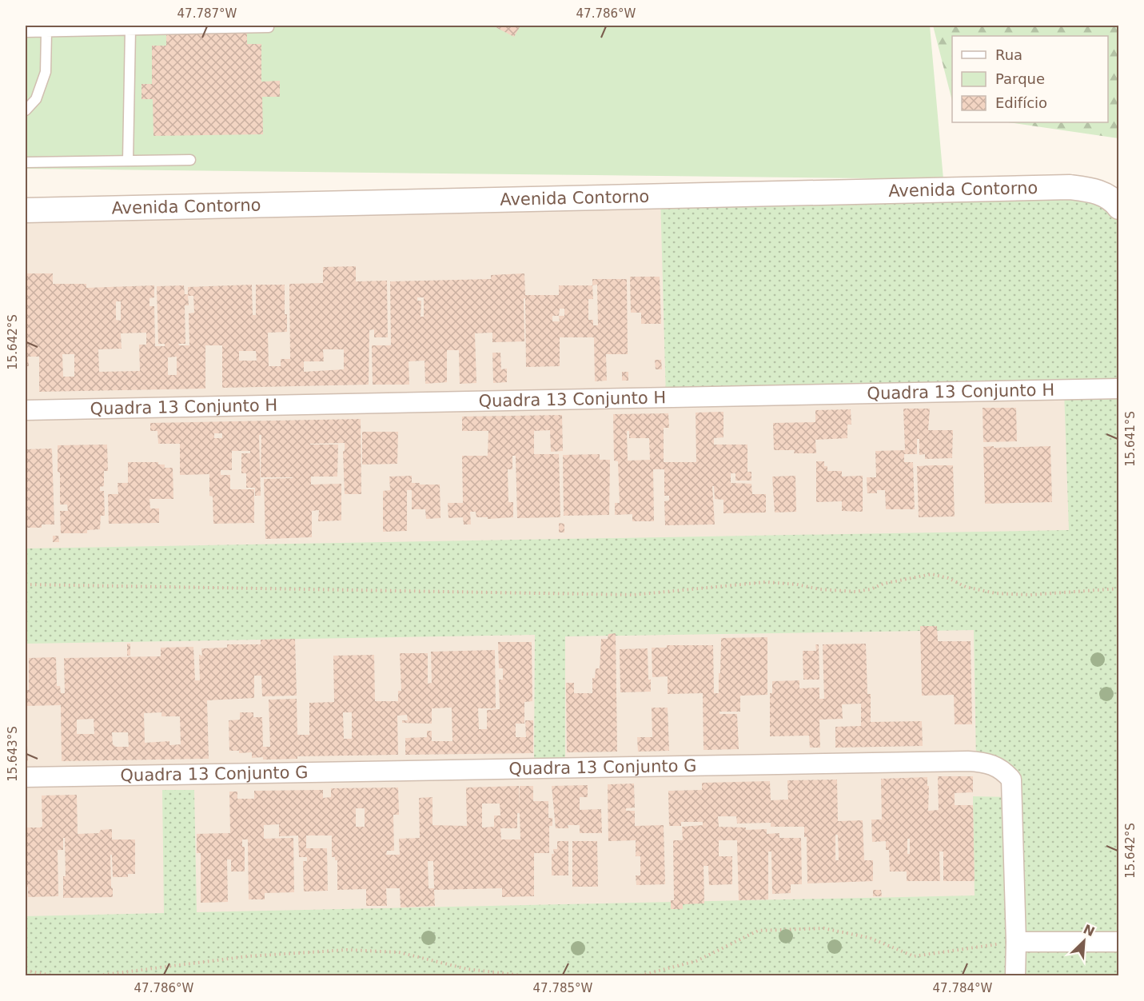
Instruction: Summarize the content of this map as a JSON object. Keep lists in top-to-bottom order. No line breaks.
{"streets":{"street":["Avenida Contorno","Quadra 13 Conjunto H","Quadra 13 Conjunto G"]},"legend":["Rua","Parque","Edifício"],"north":"top right","coordinates":["47.787°W","47.786°W","15.642°S","15.641°S","15.643°S","47.785°W","47.784°W"]}
